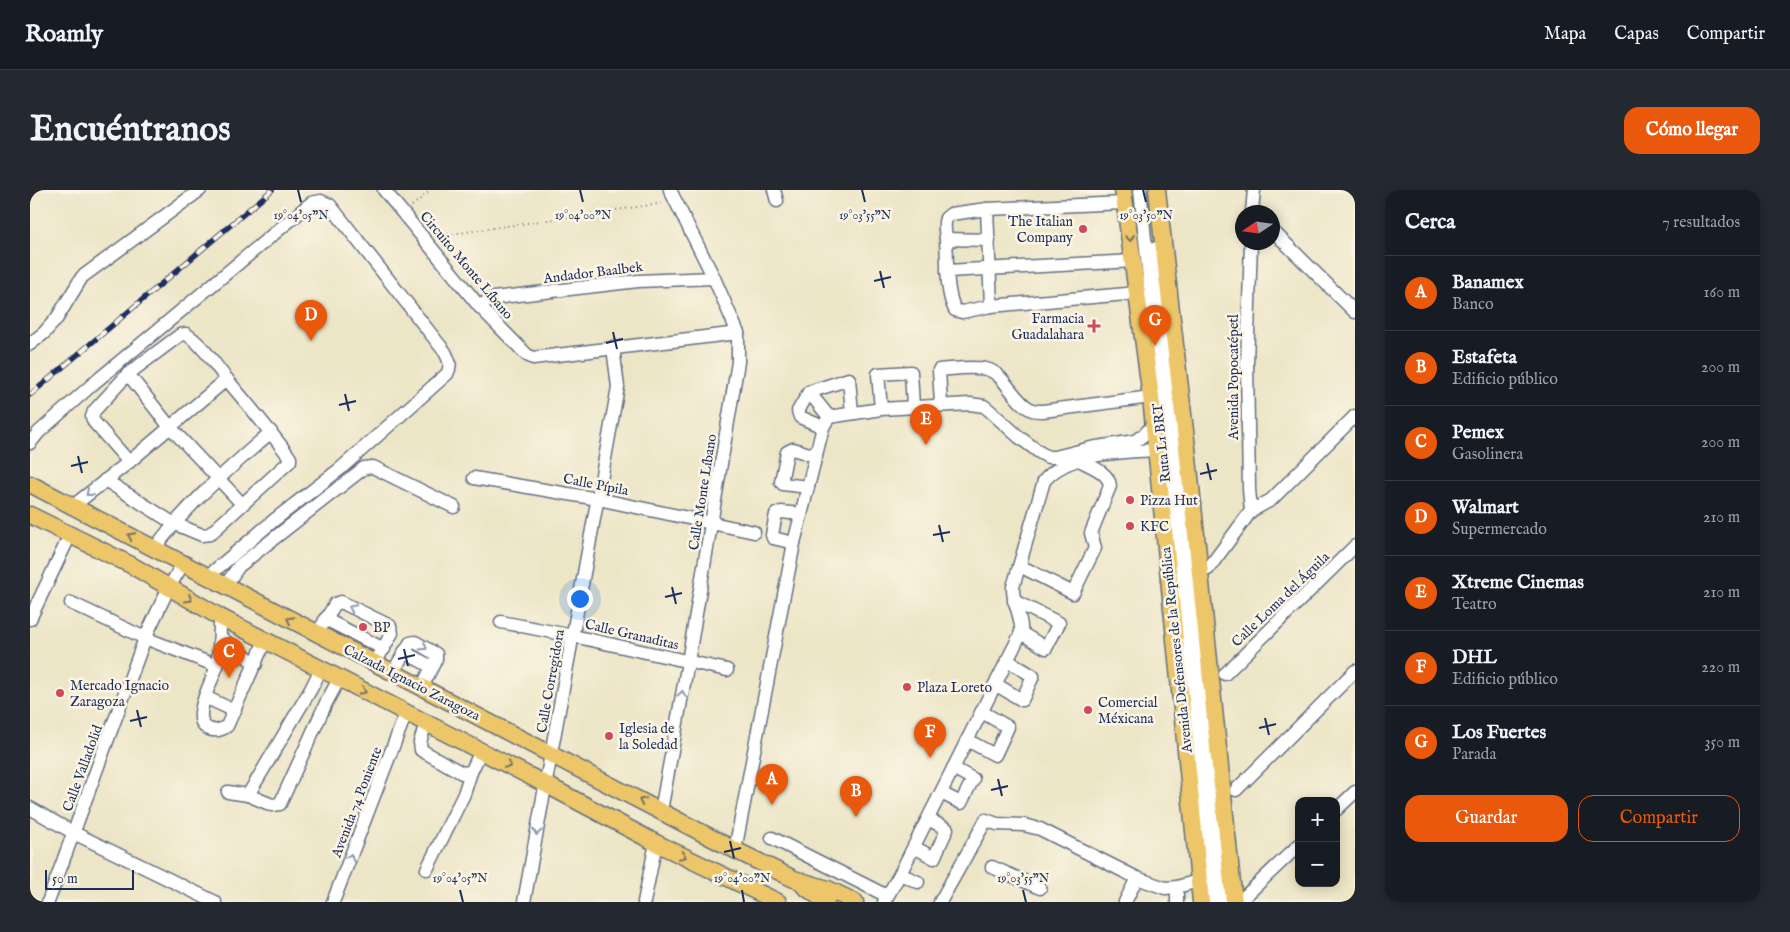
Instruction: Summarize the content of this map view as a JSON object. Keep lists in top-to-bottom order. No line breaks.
{"streets":{"main road":["Avenida Defensores de la República","Calzada Ignacio Zaragoza"],"street":["Circuito Monte Líbano","Andador Baalbek","Avenida Popocatépetl","Ruta L1 BRT","Calle Pípila","Calle Monte Líbano","Calle Loma del Águila","Calle Granaditas","Calle Corregidora","Calle Valladolid","Avenida 74 Poniente"]},"crossings":[["Circuito Monte Líbano","Andador Baalbek"],["Circuito Monte Líbano","Calle Monte Líbano"],["Circuito Monte Líbano","Calle Corregidora"],["Andador Baalbek","Calle Monte Líbano"],["Calle Pípila","Calle Monte Líbano"],["Calle Pípila","Calle Corregidora"],["Calle Monte Líbano","Calle Granaditas"],["Calle Monte Líbano","Calzada Ignacio Zaragoza"],["Calle Granaditas","Calle Corregidora"],["Calle Corregidora","Calzada Ignacio Zaragoza"],["Calzada Ignacio Zaragoza","Calle Valladolid"]],"places":{"other":["The Italian Company","Pizza Hut","KFC","BP","Plaza Loreto","Mercado Ignacio Zaragoza","Comercial Méxicana","Iglesia de la Soledad"],"health":["Farmacia Guadalahara"]},"scale_bar":"50 m","north":"left","page":{"header":"Roamly","nav":["Mapa","Capas","Compartir"],"buttons":["Cómo llegar",["Guardar","Compartir"]],"title":"Encuéntranos","heading":["Cerca","7 resultados"],"list":[{"mark":"A","name":"Banamex","note":"Banco","value":"160 m"},{"mark":"B","name":"Estafeta","note":"Edificio público","value":"200 m"},{"mark":"C","name":"Pemex","note":"Gasolinera","value":"200 m"},{"mark":"D","name":"Walmart","note":"Supermercado","value":"210 m"},{"mark":"E","name":"Xtreme Cinemas","note":"Teatro","value":"210 m"},{"mark":"F","name":"DHL","note":"Edificio público","value":"220 m"},{"mark":"G","name":"Los Fuertes","note":"Parada","value":"350 m"}],"pins":["D","G","E","C","F","A","B"],"map_buttons":["+","−"],"scale":"50 m"},"coordinates":["19°04'05\"N","19°04'00\"N","19°03'55\"N","19°03'50\"N"]}
